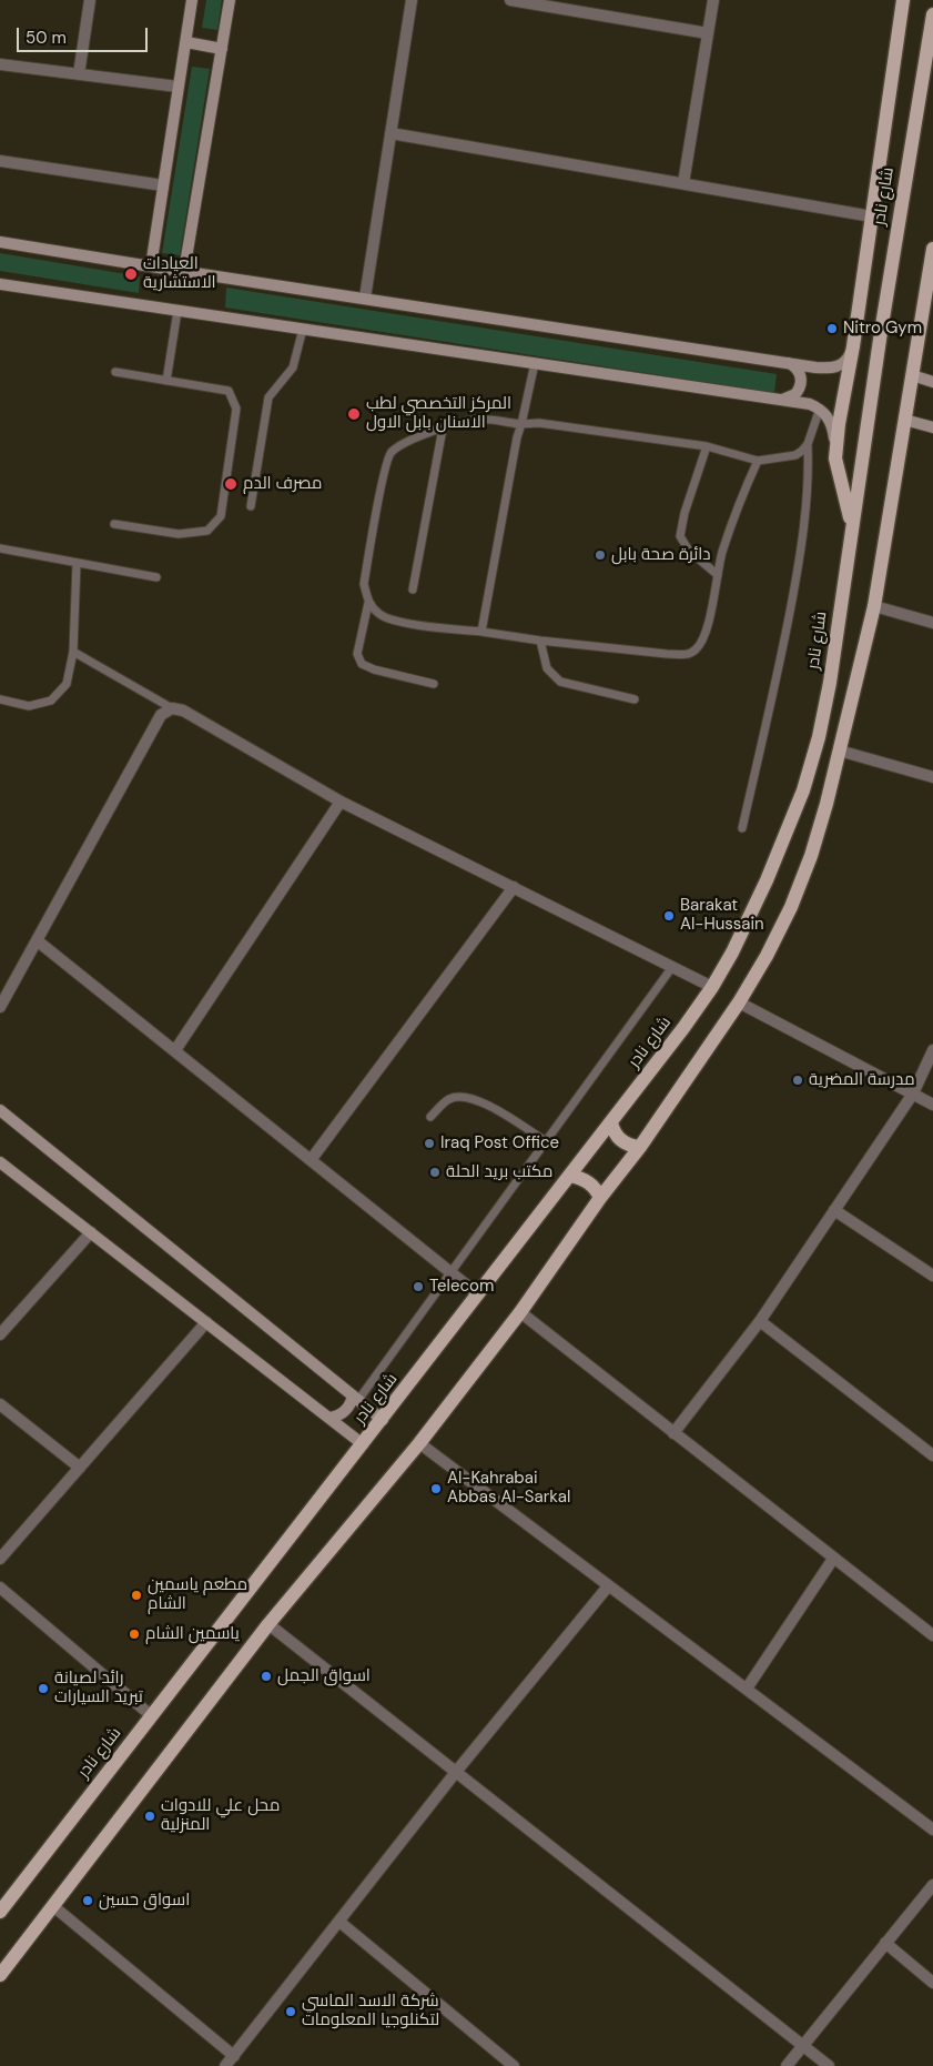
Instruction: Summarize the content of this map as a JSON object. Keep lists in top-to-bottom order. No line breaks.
{"streets":{"main road":["شارع نادر"]},"places":["العيادات الاستشارية","Nitro Gym","المركز التخصصي لطب الاسنان بابل الاول","مصرف الدم","دائرة صحة بابل","Barakat Al-Hussain","مدرسة المضرية","Iraq Post Office","مكتب بريد الحلة","Telecom","Al-Kahrabai Abbas Al-Sarkal","مطعم ياسمين الشام","ياسمين الشام","اسواق الجمل","رائد لصيانة تبريد السيارات","محل علي للادوات المنزلية","اسواق حسين","شركة الاسد الماسي لتكنلوجيا المعلومات"],"scale_bar":"50 m"}
